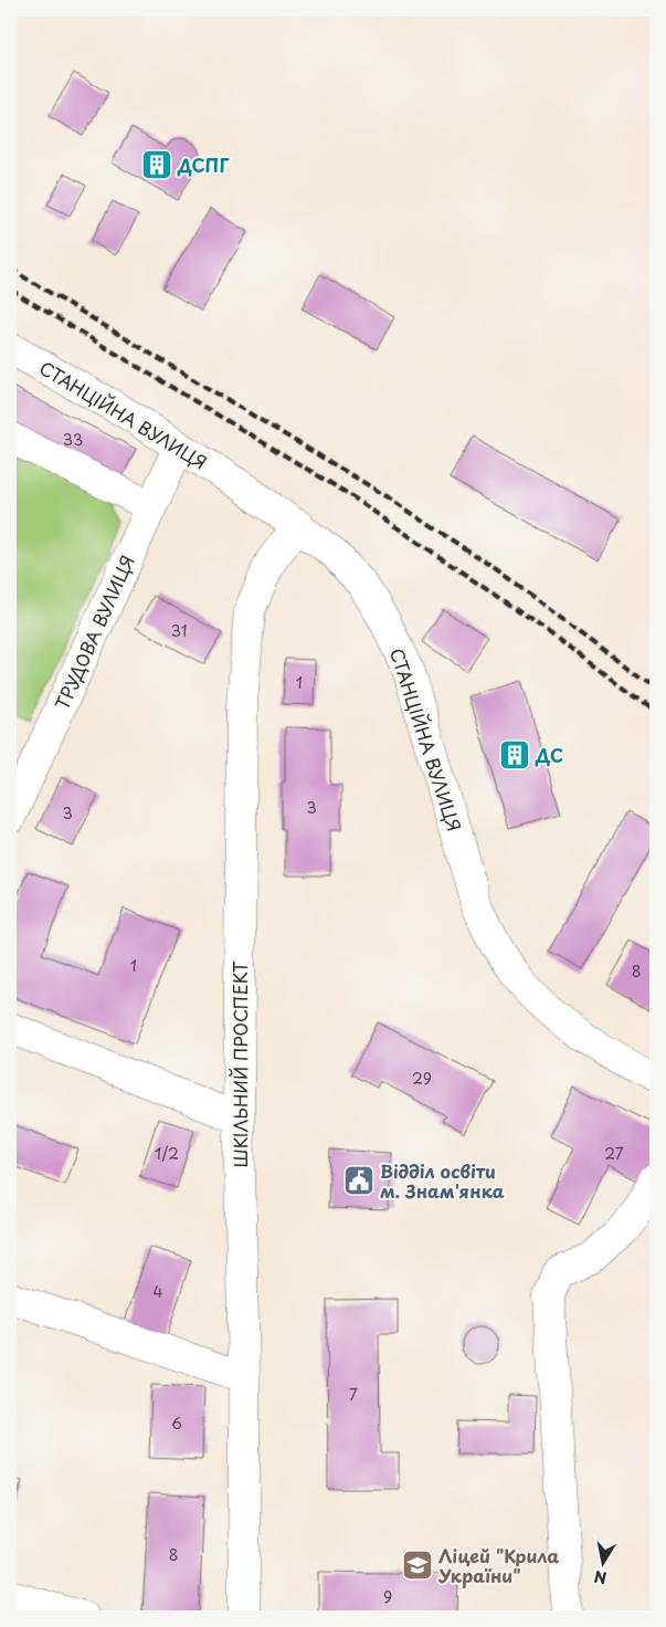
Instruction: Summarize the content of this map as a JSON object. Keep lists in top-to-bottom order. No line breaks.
{"streets":{"street":["СТАНЦІЙНА ВУЛИЦЯ","ТРУДОВА ВУЛИЦЯ","ШКІЛЬНИЙ ПРОСПЕКТ"]},"crossings":[["СТАНЦІЙНА ВУЛИЦЯ","ТРУДОВА ВУЛИЦЯ"],["СТАНЦІЙНА ВУЛИЦЯ","ШКІЛЬНИЙ ПРОСПЕКТ"]],"places":{"building":["ДСПГ","ДС"],"public building":["Відділ освіти м. Знам'янка"],"school or university":["Ліцей \"Крила України\""]},"house_numbers":["33","31","1","3","3","1","8","29","1/2","27","4","7","6","8","9"],"north":"bottom"}
